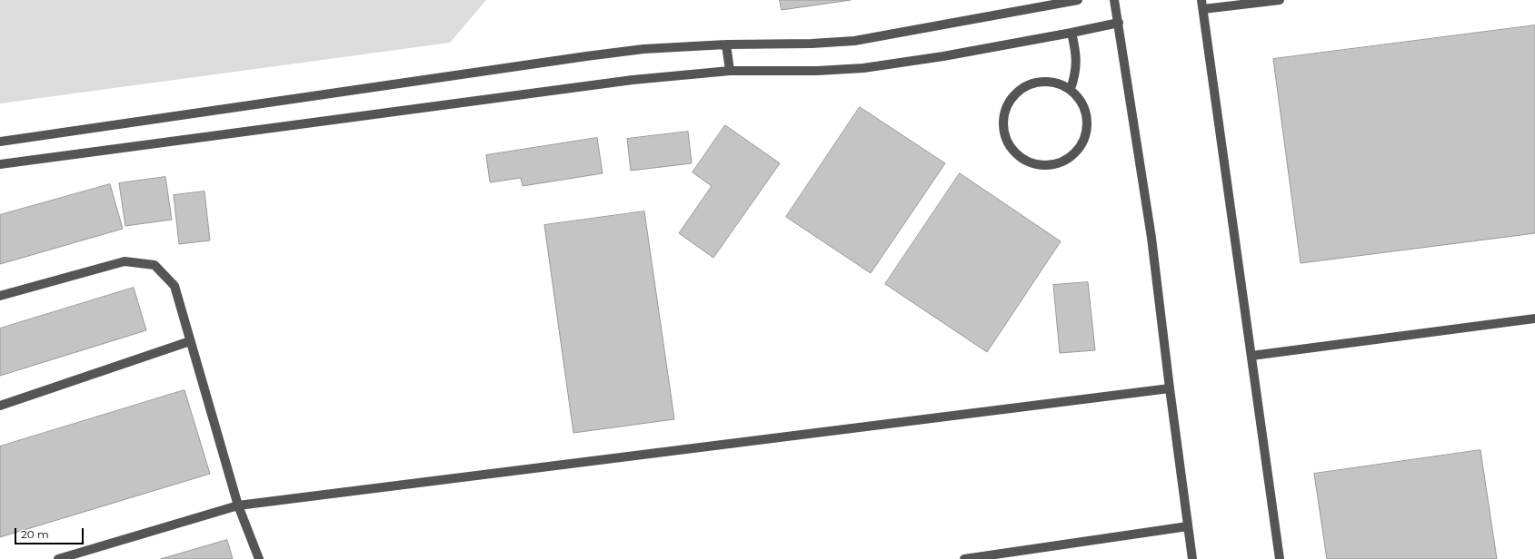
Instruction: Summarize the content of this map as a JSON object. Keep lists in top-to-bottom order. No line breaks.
{"scale_bar":"20 m"}
